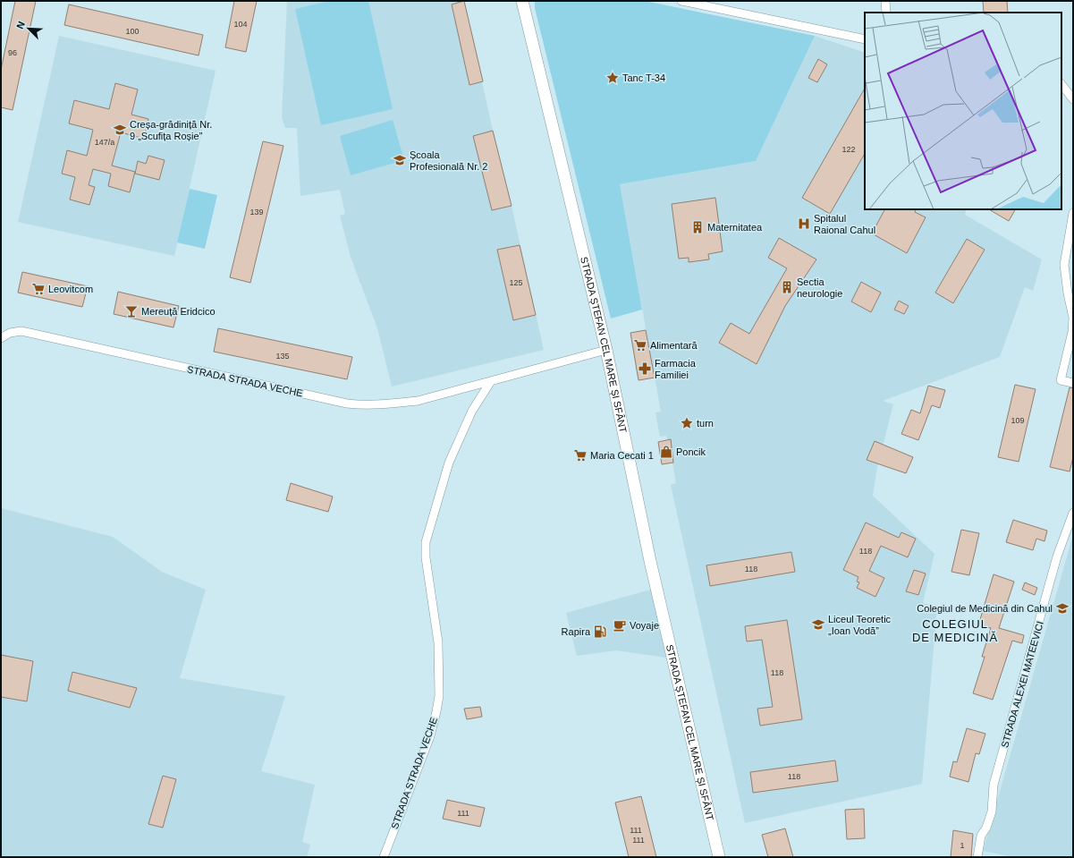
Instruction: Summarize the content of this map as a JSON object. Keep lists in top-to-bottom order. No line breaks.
{"streets":{"main road":["STRADA ȘTEFAN CEL MARE ȘI SFÂNT"],"street":["STRADA STRADA VECHE","STRADA ALEXEI MATEEVICI"]},"crossings":[["STRADA ȘTEFAN CEL MARE ȘI SFÂNT","STRADA STRADA VECHE"]],"districts":["COLEGIUL DE MEDICINĂ"],"places":{"place":["Tanc T-34","turn"],"school or university":["Creșa-grădiniță Nr. 9 „Scufița Roșie”","Școala Profesională Nr. 2","Colegiul de Medicină din Cahul","Liceul Teoretic „Ioan Vodă”"],"hospital":["Spitalul Raional Cahul"],"building":["Maternitatea","Sectia neurologie"],"supermarket":["Leovitcom","Alimentară","Maria Cecati 1"],"bar":["Mereuță Eridcico"],"pharmacy":["Farmacia Familiei"],"shop":["Poncik"],"cafe":["Voyaje"],"fuel station":["Rapira"]},"house_numbers":["104","100","96","147/a","122","139","125","135","109","118","118","118","118","111","111","111","1"],"north":"top left"}
